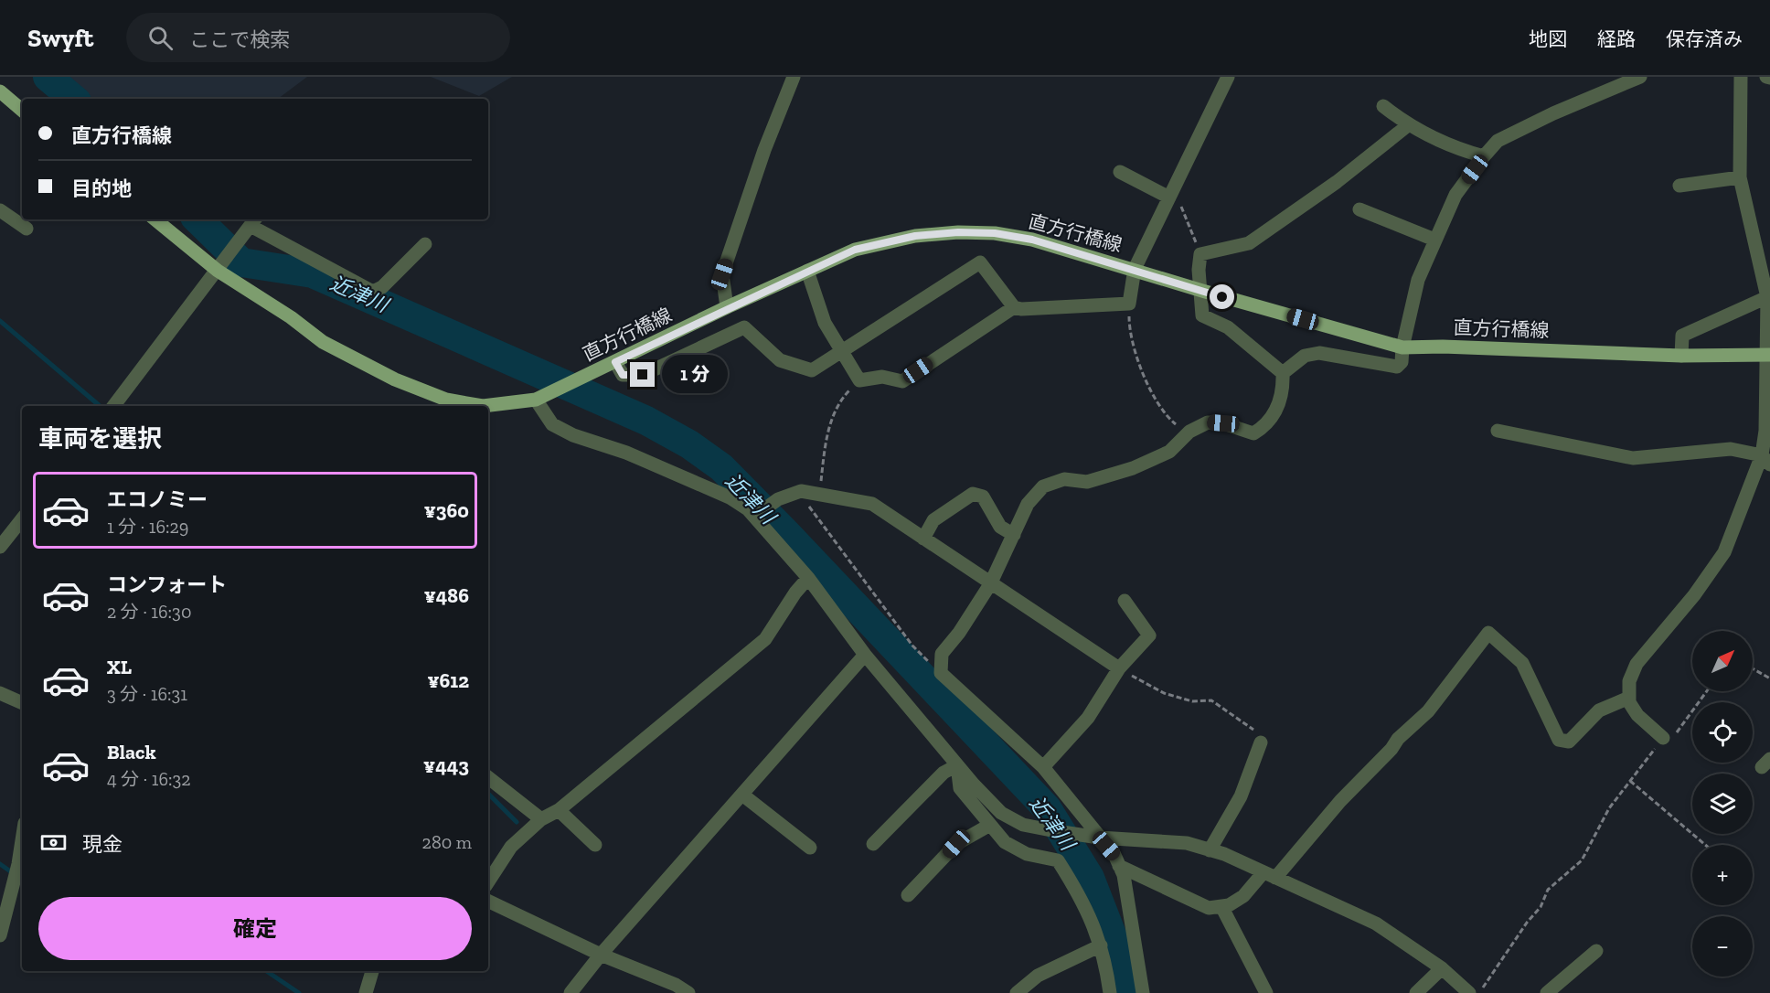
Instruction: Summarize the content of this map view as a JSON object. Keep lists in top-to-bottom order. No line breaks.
{"streets":{"main road":["直方行橋線"]},"water":["近津川"],"north":"top right","page":{"header":"Swyft","search":"ここで検索","nav":["地図","経路","保存済み"],"banner":["直方行橋線","目的地"],"bubble":"1 分","heading":"車両を選択","list":[{"name":"エコノミー","note":"1 分 · 16:29","value":"¥360"},{"name":"コンフォート","note":"2 分 · 16:30","value":"¥486"},{"name":"XL","note":"3 分 · 16:31","value":"¥612"},{"name":"Black","note":"4 分 · 16:32","value":"¥443"}],"map_buttons":["+","−"],"pay":["現金","280 m"],"buttons":"確定"}}
